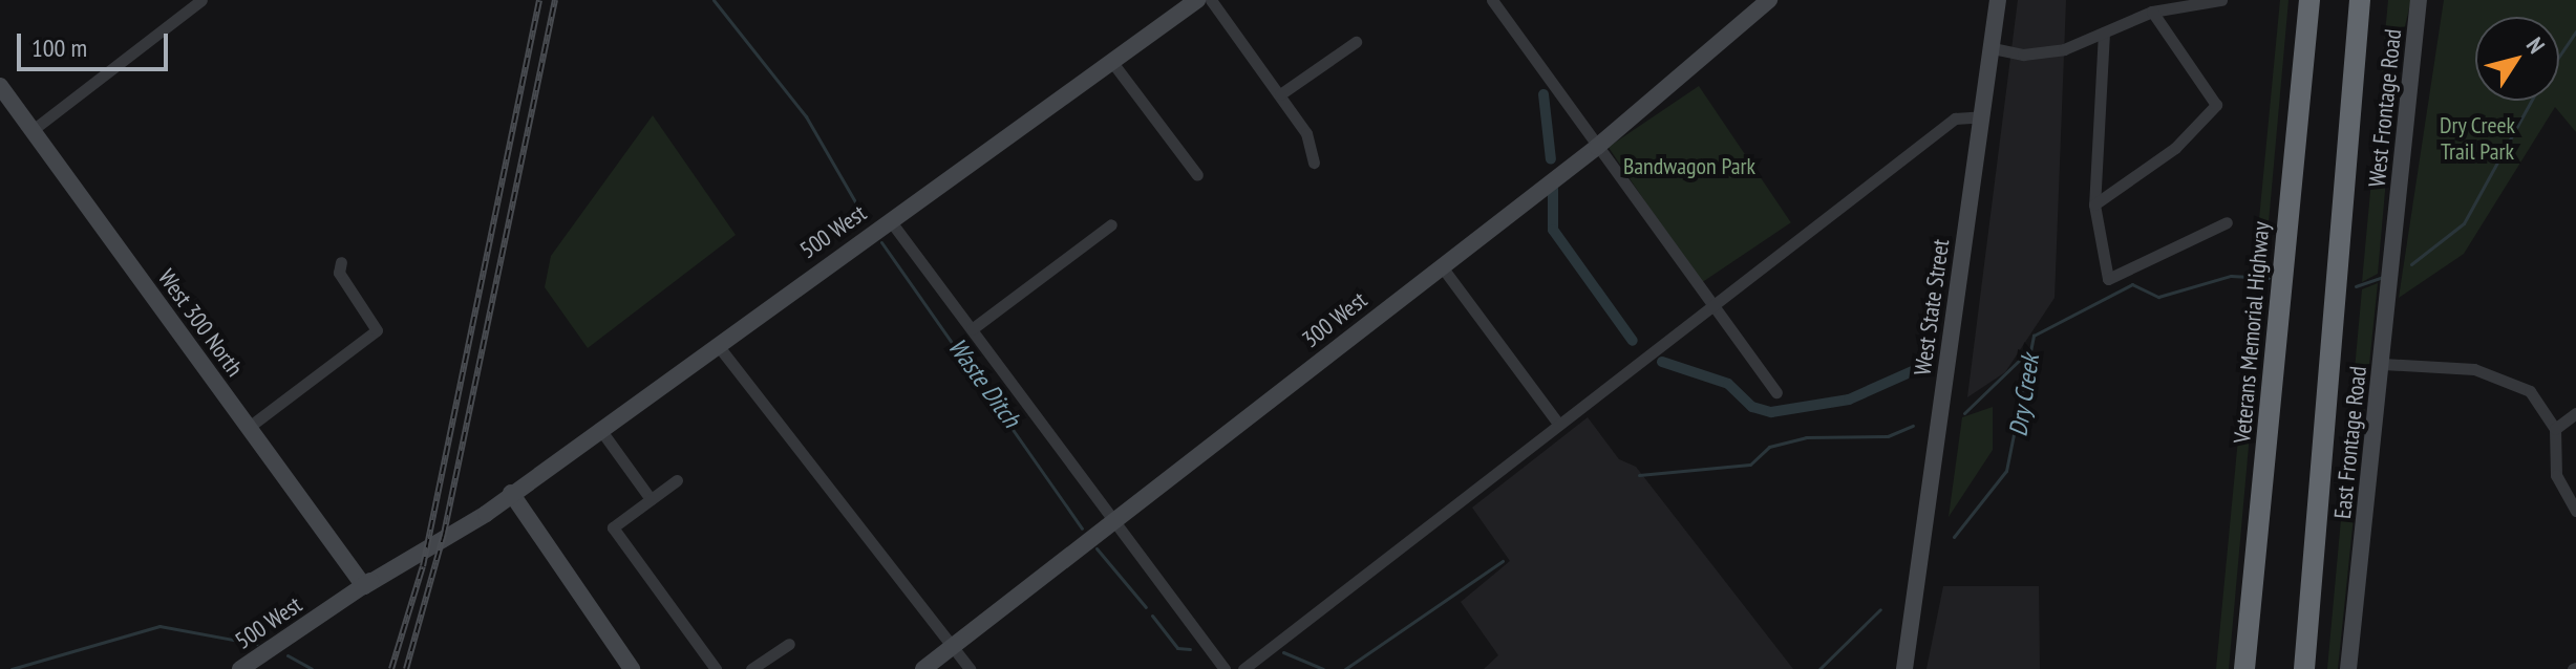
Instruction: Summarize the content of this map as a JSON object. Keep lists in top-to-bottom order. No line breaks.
{"streets":{"highway":["Veterans Memorial Highway"],"street":["West Frontage Road","500 West","West State Street","300 West","West 300 North","East Frontage Road"]},"crossings":[["West Frontage Road","East Frontage Road"],["500 West","West 300 North"]],"water":["Waste Ditch","Dry Creek"],"parks":["Dry Creek Trail Park","Bandwagon Park"],"scale_bar":"100 m","north":"top right"}
